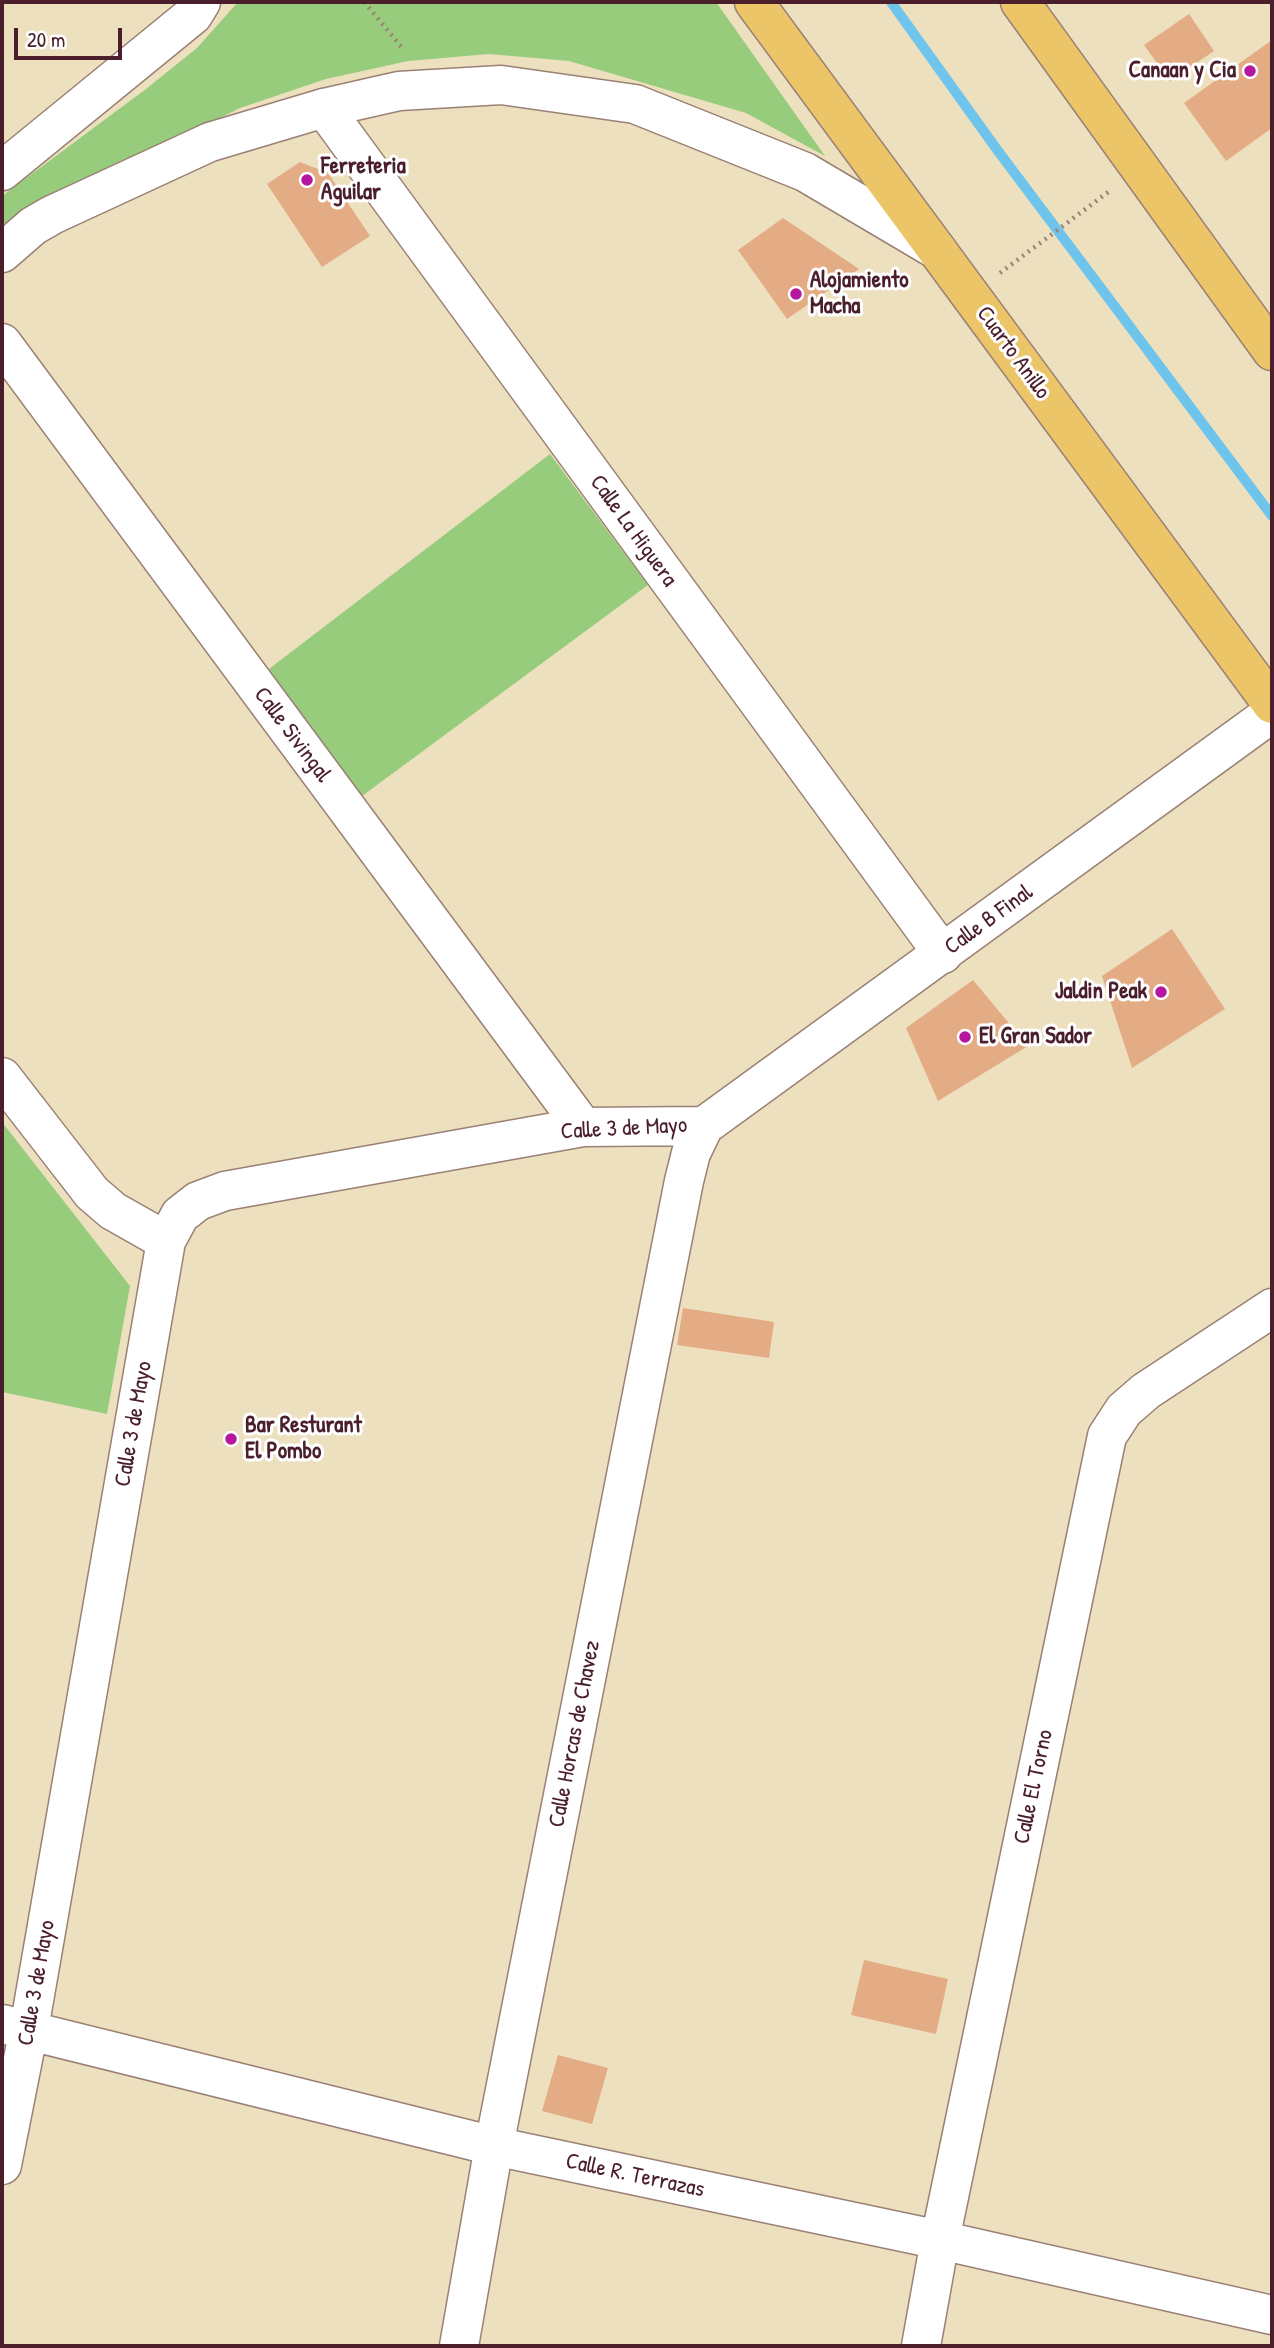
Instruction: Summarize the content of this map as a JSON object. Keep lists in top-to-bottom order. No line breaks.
{"streets":{"highway":["Cuarto Anillo"],"street":["Calle La Higuera","Calle Sivingal","Calle B Final","Calle 3 de Mayo","Calle Horcas de Chavez","Calle El Torno","Calle R. Terrazas"]},"crossings":[["Calle La Higuera","Calle B Final"],["Calle Sivingal","Calle 3 de Mayo"],["Calle B Final","Calle 3 de Mayo"],["Calle B Final","Calle Horcas de Chavez"],["Calle 3 de Mayo","Calle Horcas de Chavez"],["Calle 3 de Mayo","Calle R. Terrazas"],["Calle Horcas de Chavez","Calle R. Terrazas"],["Calle El Torno","Calle R. Terrazas"]],"places":["Canaan y Cia","Ferreteria Aguilar","Alojamiento Macha","Jaldin Peak","El Gran Sador","Bar Resturant El Pombo"],"scale_bar":"20 m"}
